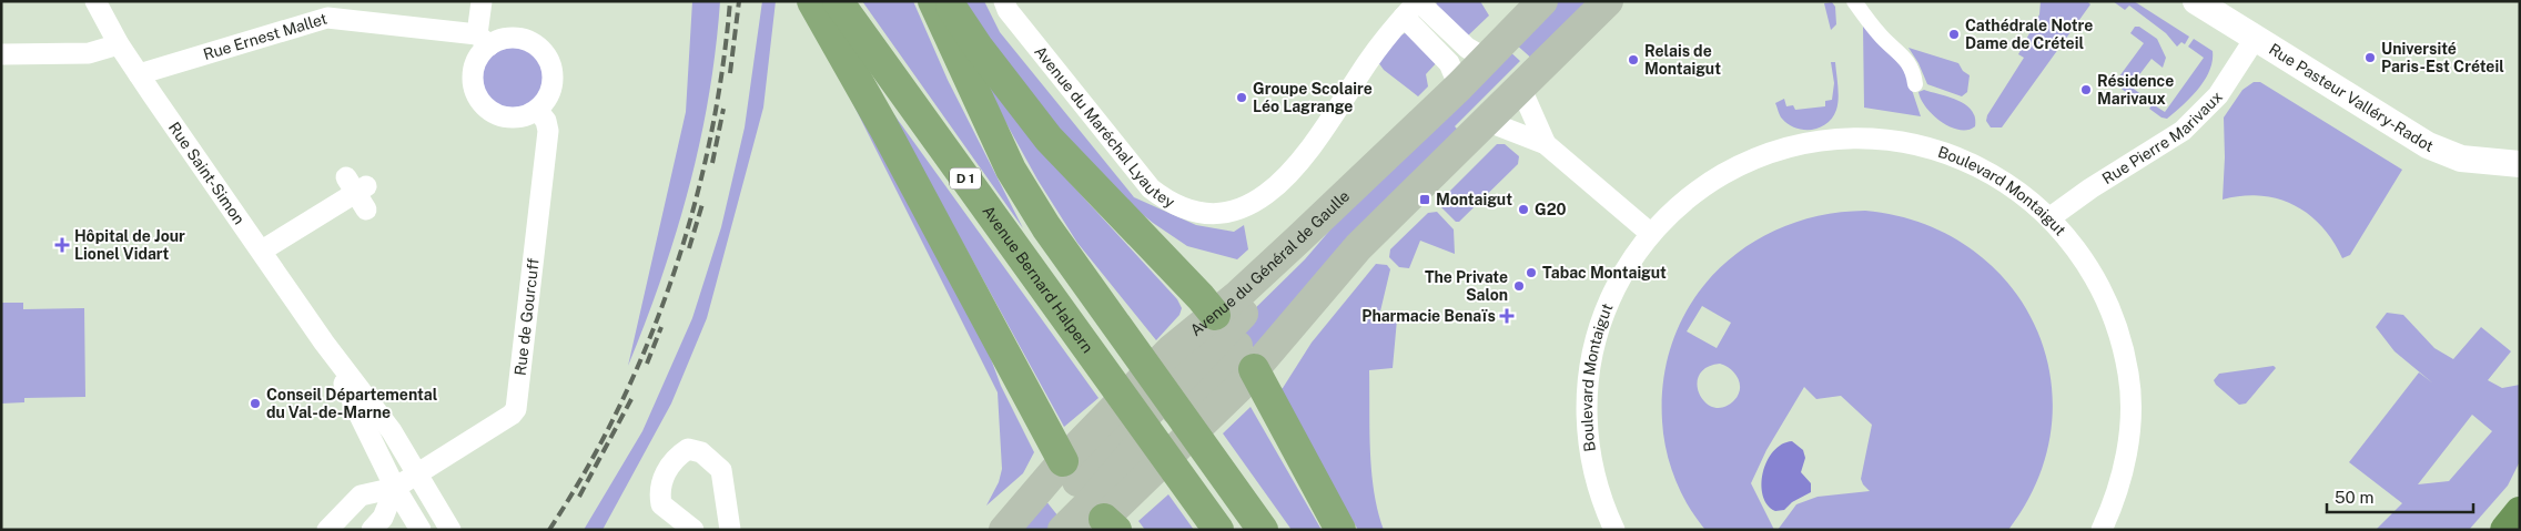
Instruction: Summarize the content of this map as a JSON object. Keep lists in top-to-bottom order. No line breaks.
{"streets":{"highway":["D 1","Avenue Bernard Halpern"],"main road":["Avenue du Général de Gaulle"],"street":["Rue Ernest Mallet","Rue Pasteur Valléry-Radot","Avenue du Maréchal Lyautey","Rue Pierre Marivaux","Rue Saint-Simon","Boulevard Montaigut","Rue de Gourcuff"]},"crossings":[["Rue Ernest Mallet","Rue Saint-Simon"],["Rue Ernest Mallet","Rue de Gourcuff"],["Rue Pasteur Valléry-Radot","Rue Pierre Marivaux"],["Rue Pierre Marivaux","Boulevard Montaigut"],["Rue Saint-Simon","Rue de Gourcuff"]],"places":{"other":["Cathédrale Notre Dame de Créteil","Université Paris-Est Créteil","Relais de Montaigut","Résidence Marivaux","Groupe Scolaire Léo Lagrange","G20","Tabac Montaigut","The Private Salon","Conseil Départemental du Val-de-Marne"],"transit":["Montaigut"],"health":["Hôpital de Jour Lionel Vidart","Pharmacie Benaïs"]},"scale_bar":"50 m"}
